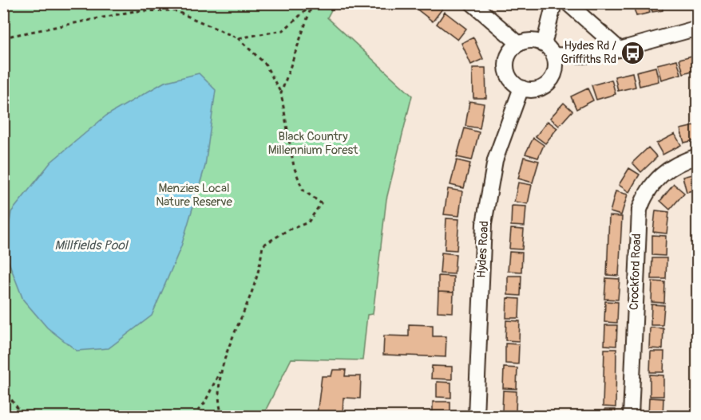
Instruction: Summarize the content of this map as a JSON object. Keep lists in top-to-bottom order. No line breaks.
{"streets":{"street":["Hydes Road","Crockford Road"]},"water":["Millfields Pool"],"parks":["Black Country Millennium Forest","Menzies Local Nature Reserve"],"places":{"bus stop":["Hydes Rd / Griffiths Rd"]}}
